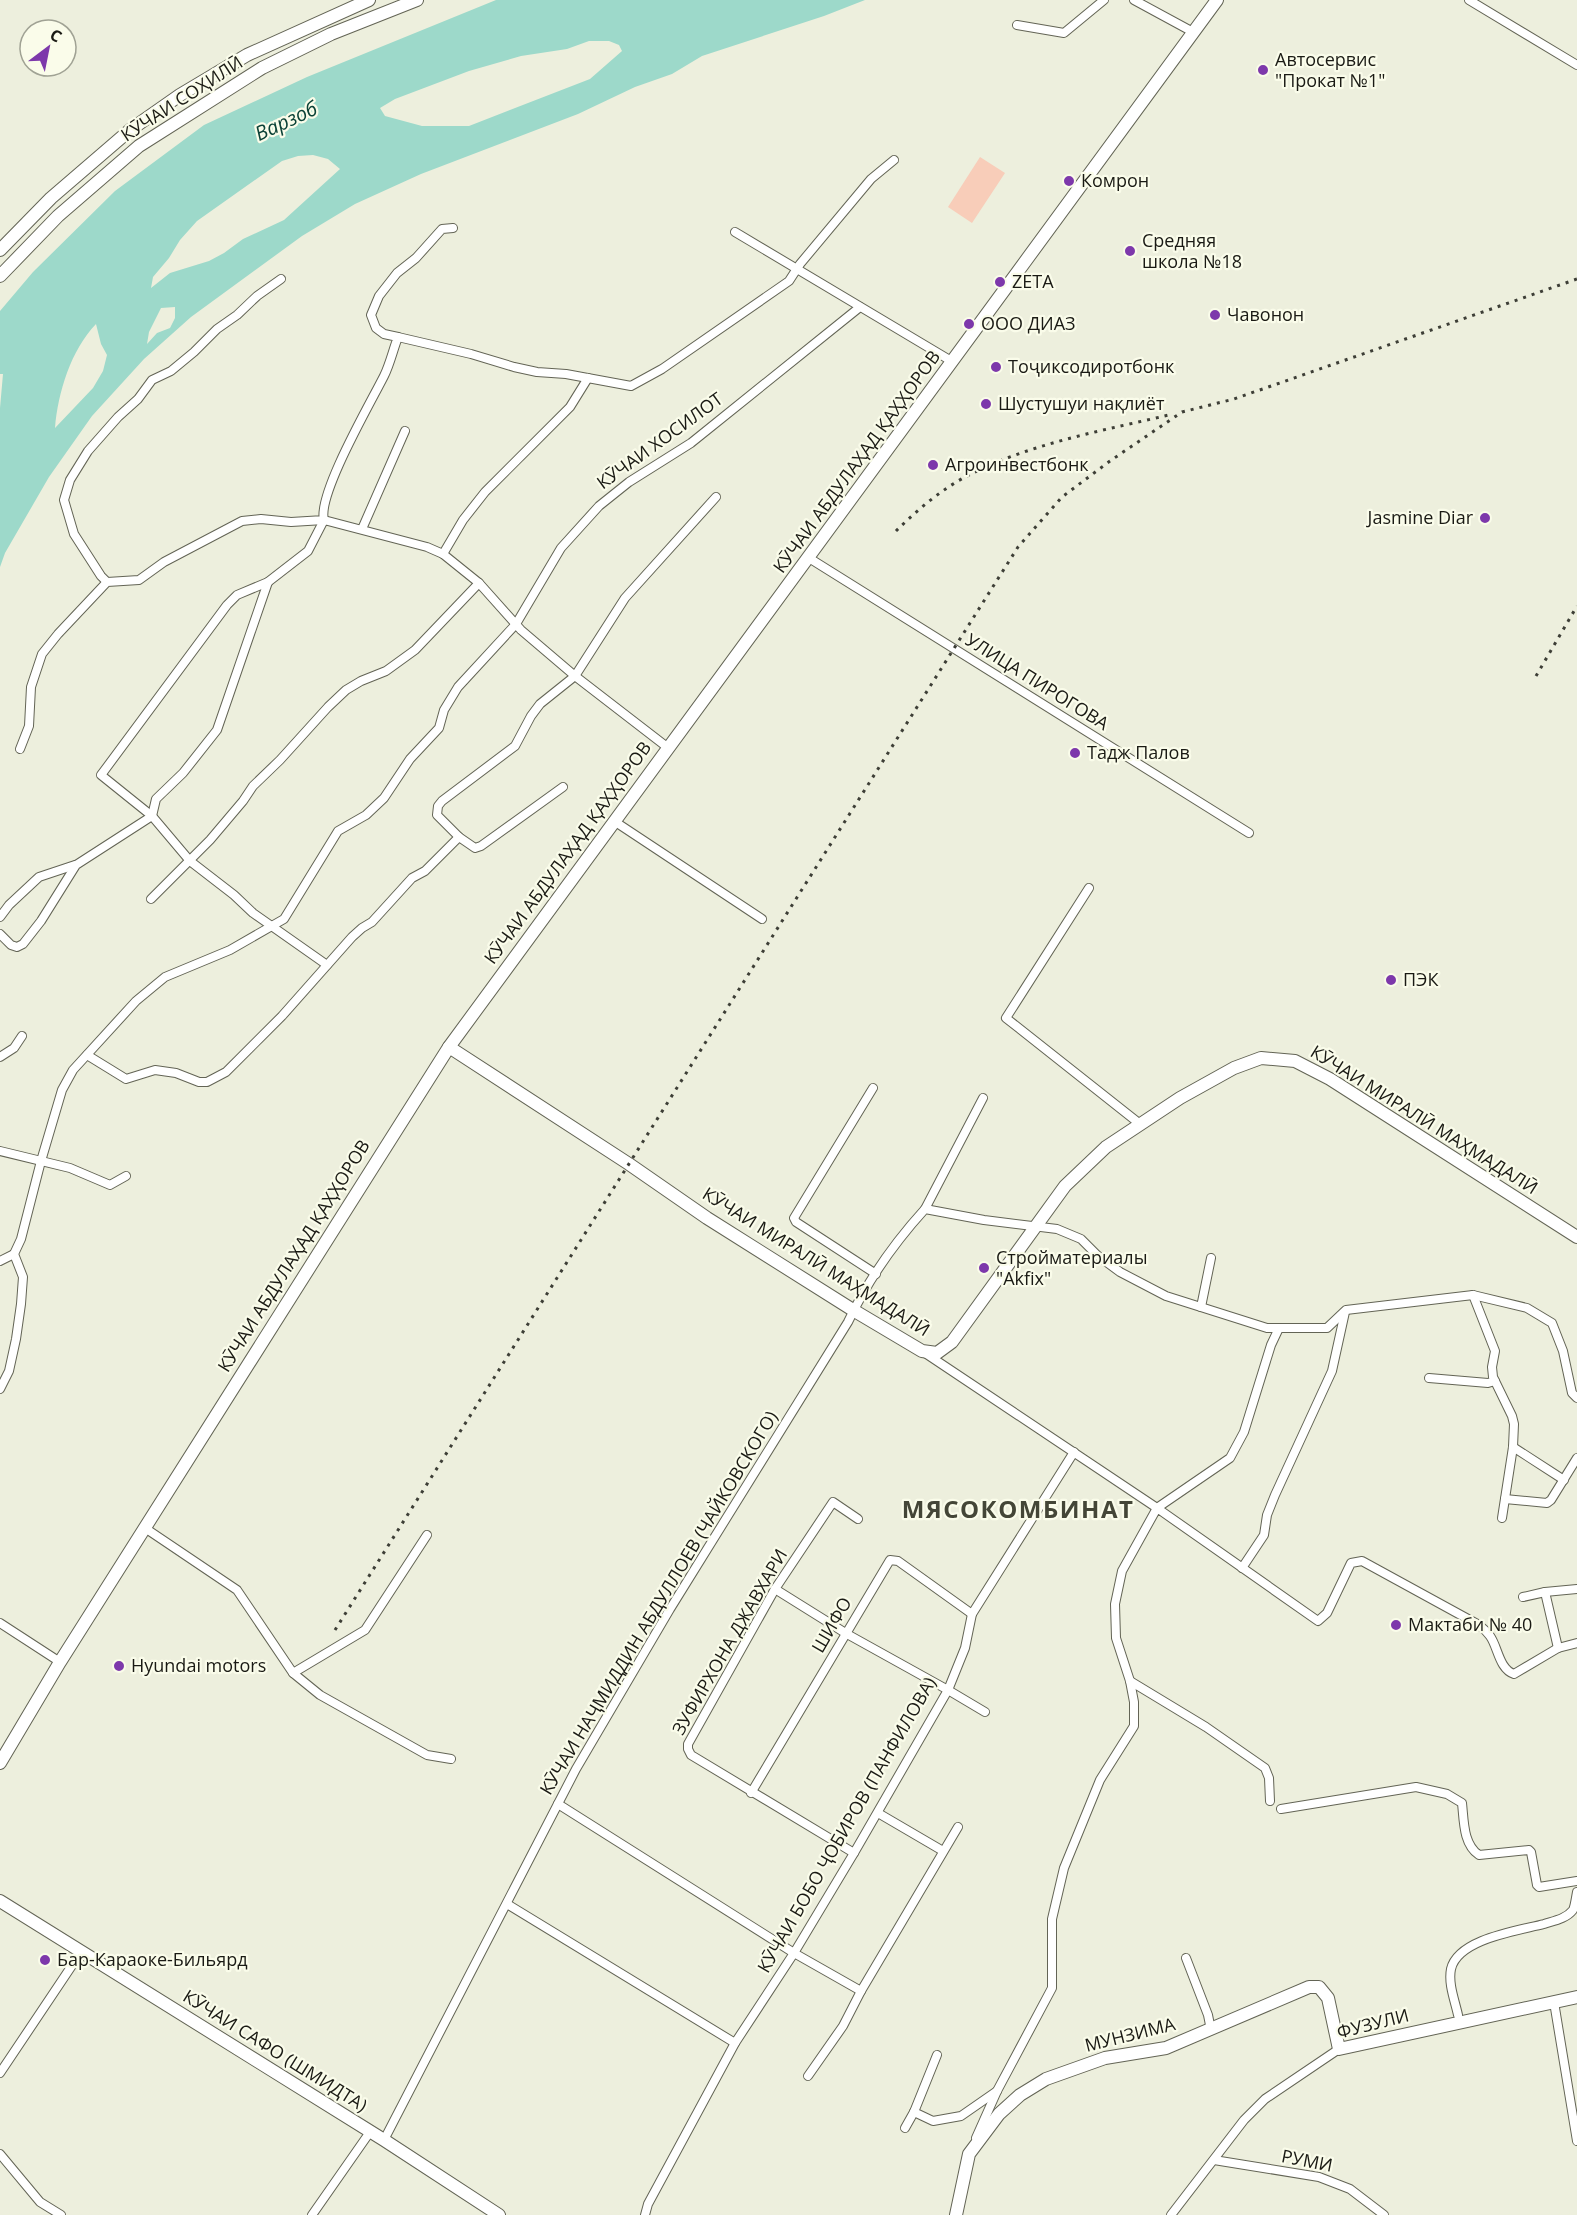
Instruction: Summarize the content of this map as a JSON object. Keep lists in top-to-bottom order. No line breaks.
{"streets":{"main road":["КӮЧАИ СОҲИЛӢ","КӮЧАИ АБДУЛАҲАД ҚАҲҲОРОВ","КӮЧАИ МИРАЛӢ МАҲМАДАЛӢ","ФУЗУЛИ","МУНЗИМА","КӮЧАИ САФО (ШМИДТА)"],"street":["КӮЧАИ ХОСИЛОТ","УЛИЦА ПИРОГОВА","КӮЧАИ НАҶМИДДИН АБДУЛЛОЕВ (ЧАЙКОВСКОГО)","ШИФО","ЗУФИРХОНА ДЖАВХАРИ","КӮЧАИ БОБО ҶОБИРОВ (ПАНФИЛОВА)","РУМИ"]},"crossings":[["КӮЧАИ АБДУЛАҲАД ҚАҲҲОРОВ","УЛИЦА ПИРОГОВА"],["КӮЧАИ АБДУЛАҲАД ҚАҲҲОРОВ","КӮЧАИ МИРАЛӢ МАҲМАДАЛӢ"],["КӮЧАИ МИРАЛӢ МАҲМАДАЛӢ","КӮЧАИ НАҶМИДДИН АБДУЛЛОЕВ (ЧАЙКОВСКОГО)"],["КӮЧАИ НАҶМИДДИН АБДУЛЛОЕВ (ЧАЙКОВСКОГО)","КӮЧАИ САФО (ШМИДТА)"],["ШИФО","ЗУФИРХОНА ДЖАВХАРИ"],["ШИФО","КӮЧАИ БОБО ҶОБИРОВ (ПАНФИЛОВА)"],["ЗУФИРХОНА ДЖАВХАРИ","КӮЧАИ БОБО ҶОБИРОВ (ПАНФИЛОВА)"],["ФУЗУЛИ","МУНЗИМА"],["ФУЗУЛИ","РУМИ"]],"districts":["МЯСОКОМБИНАТ"],"water":["Варзоб"],"places":["Автосервис \"Прокат №1\"","Комрон","Средняя школа №18","ZETA","Чавонон","ООО ДИАЗ","Тоҷиксодиротбонк","Шустушуи нақлиёт","Агроинвестбонк","Jasmine Diar","Тадж Палов","ПЭК","Стройматериалы \"Akfix\"","Мактаби № 40","Hyundai motors","Бар-Караоке-Бильярд"],"north":"top right"}
